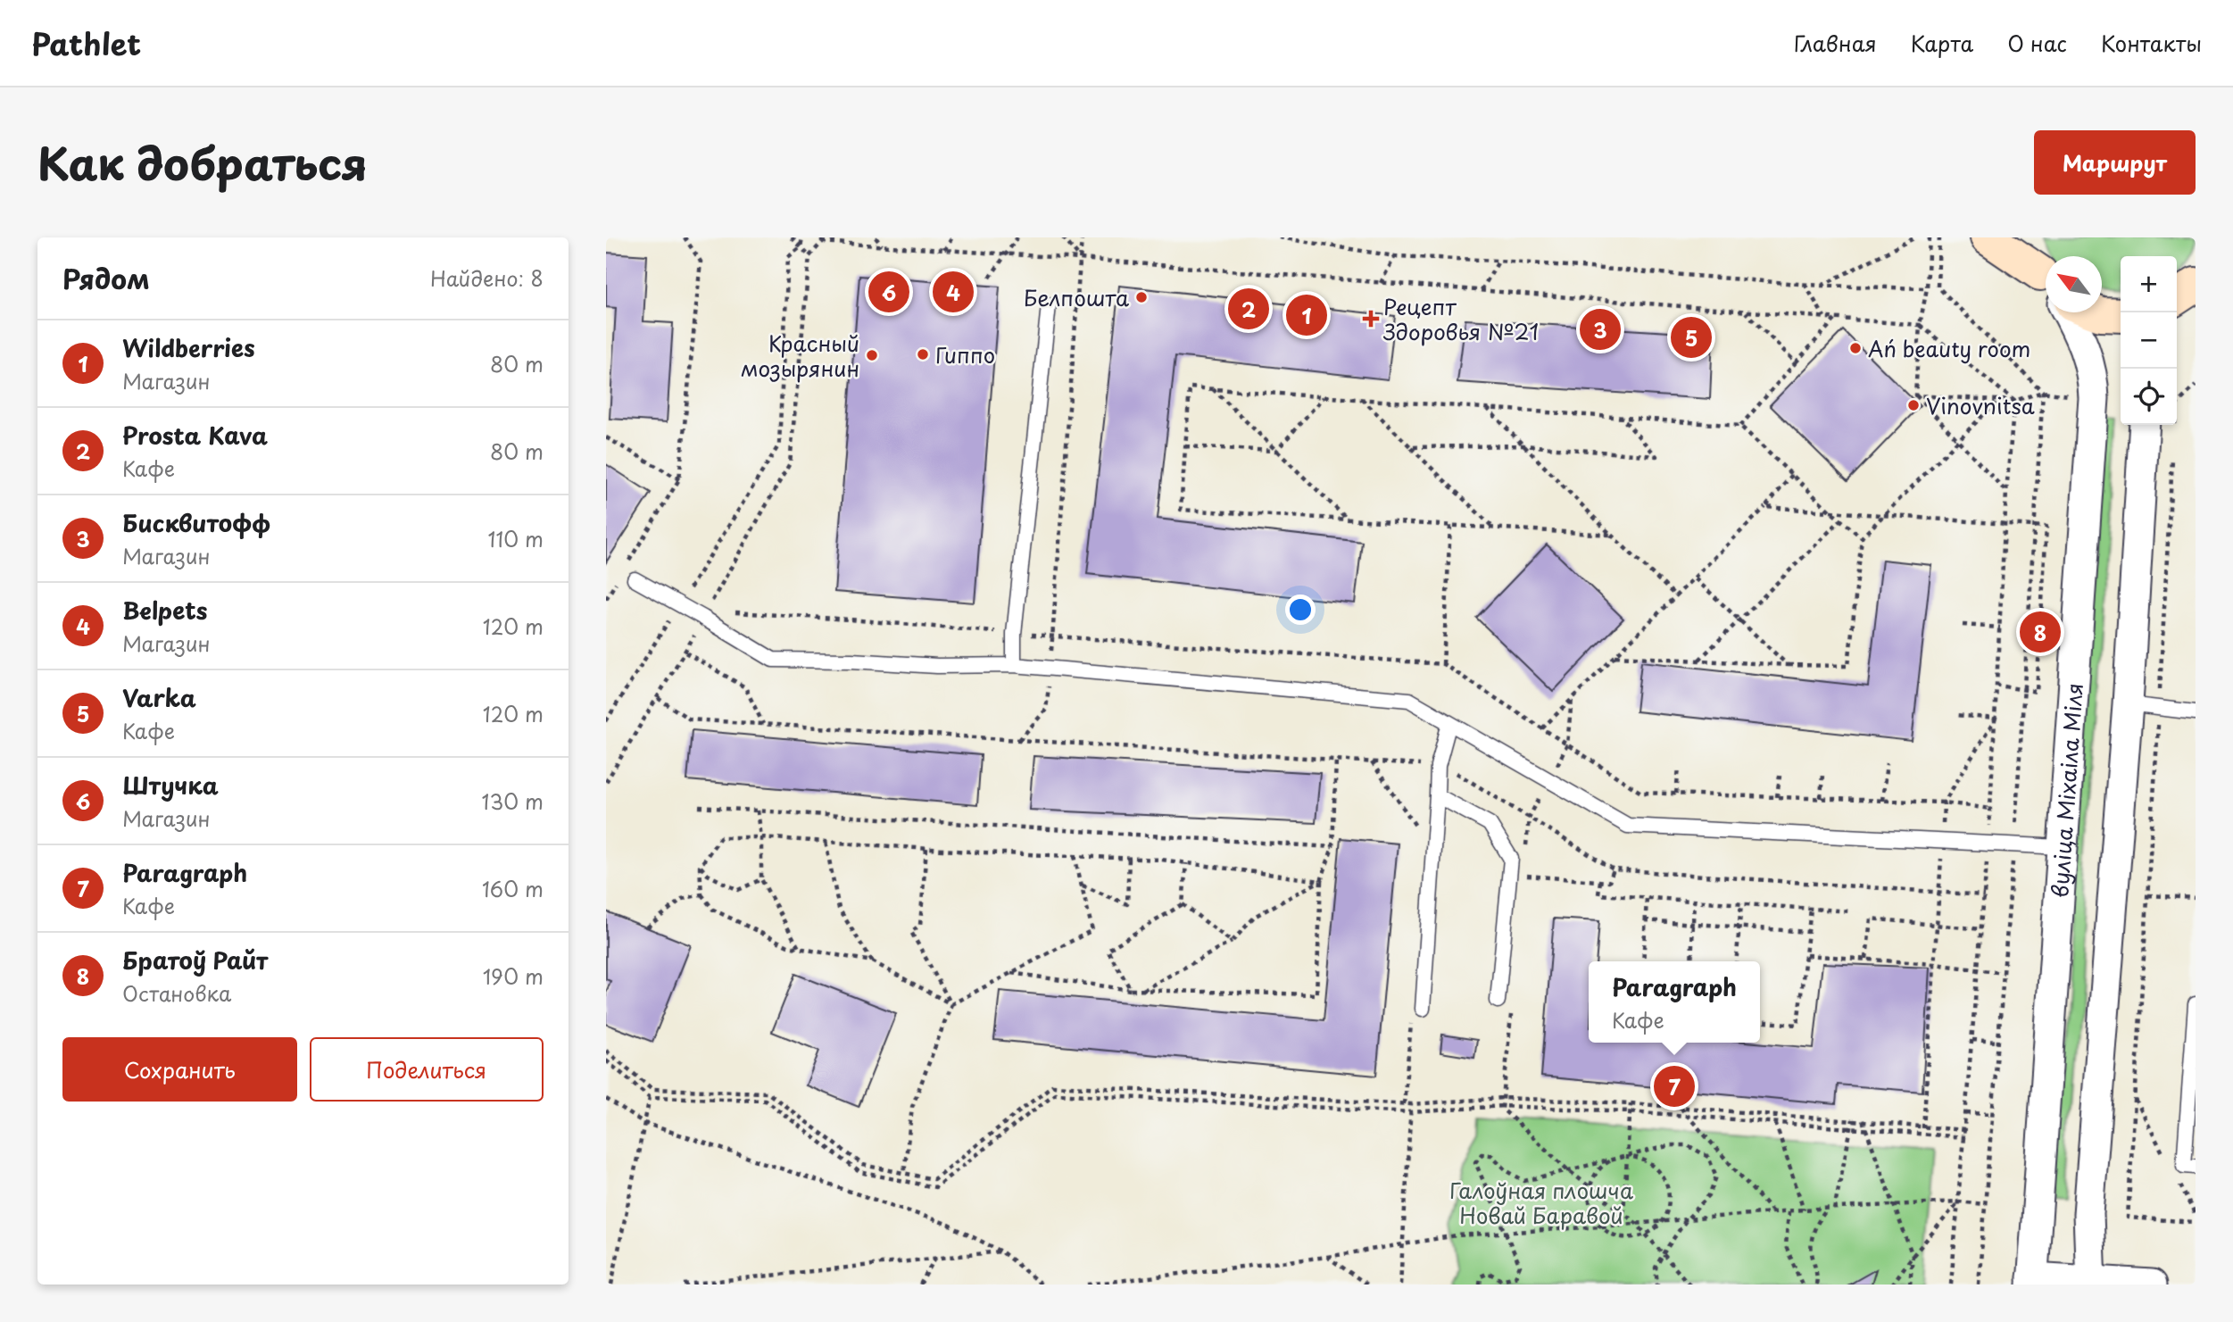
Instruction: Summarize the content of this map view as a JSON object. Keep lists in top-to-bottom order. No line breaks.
{"streets":{"street":["вуліца Міхаіла Міля"]},"parks":["Галоўная плошча Новай Баравой"],"places":{"other":["Белпошта","Ań beauty room","Гиппо","Красный мозырянин","Vinovnitsa"],"health":["Рецепт Здоровья №21"]},"north":"top left","page":{"header":"Pathlet","nav":["Главная","Карта","О нас","Контакты"],"title":"Как добраться","buttons":["Маршрут",["Сохранить","Поделиться"]],"heading":["Рядом","Найдено: 8"],"map_buttons":["+","−"],"pins":["4","6","2","1","3","5","8","7"],"list":[{"mark":"1","name":"Wildberries","note":"Магазин","value":"80 m"},{"mark":"2","name":"Prosta Kava","note":"Кафе","value":"80 m"},{"mark":"3","name":"Бисквитофф","note":"Магазин","value":"110 m"},{"mark":"4","name":"Belpets","note":"Магазин","value":"120 m"},{"mark":"5","name":"Varka","note":"Кафе","value":"120 m"},{"mark":"6","name":"Штучка","note":"Магазин","value":"130 m"},{"mark":"7","name":"Paragraph","note":"Кафе","value":"160 m"},{"mark":"8","name":"Братоў Райт","note":"Остановка","value":"190 m"}],"popup":["Paragraph","Кафе"]}}
